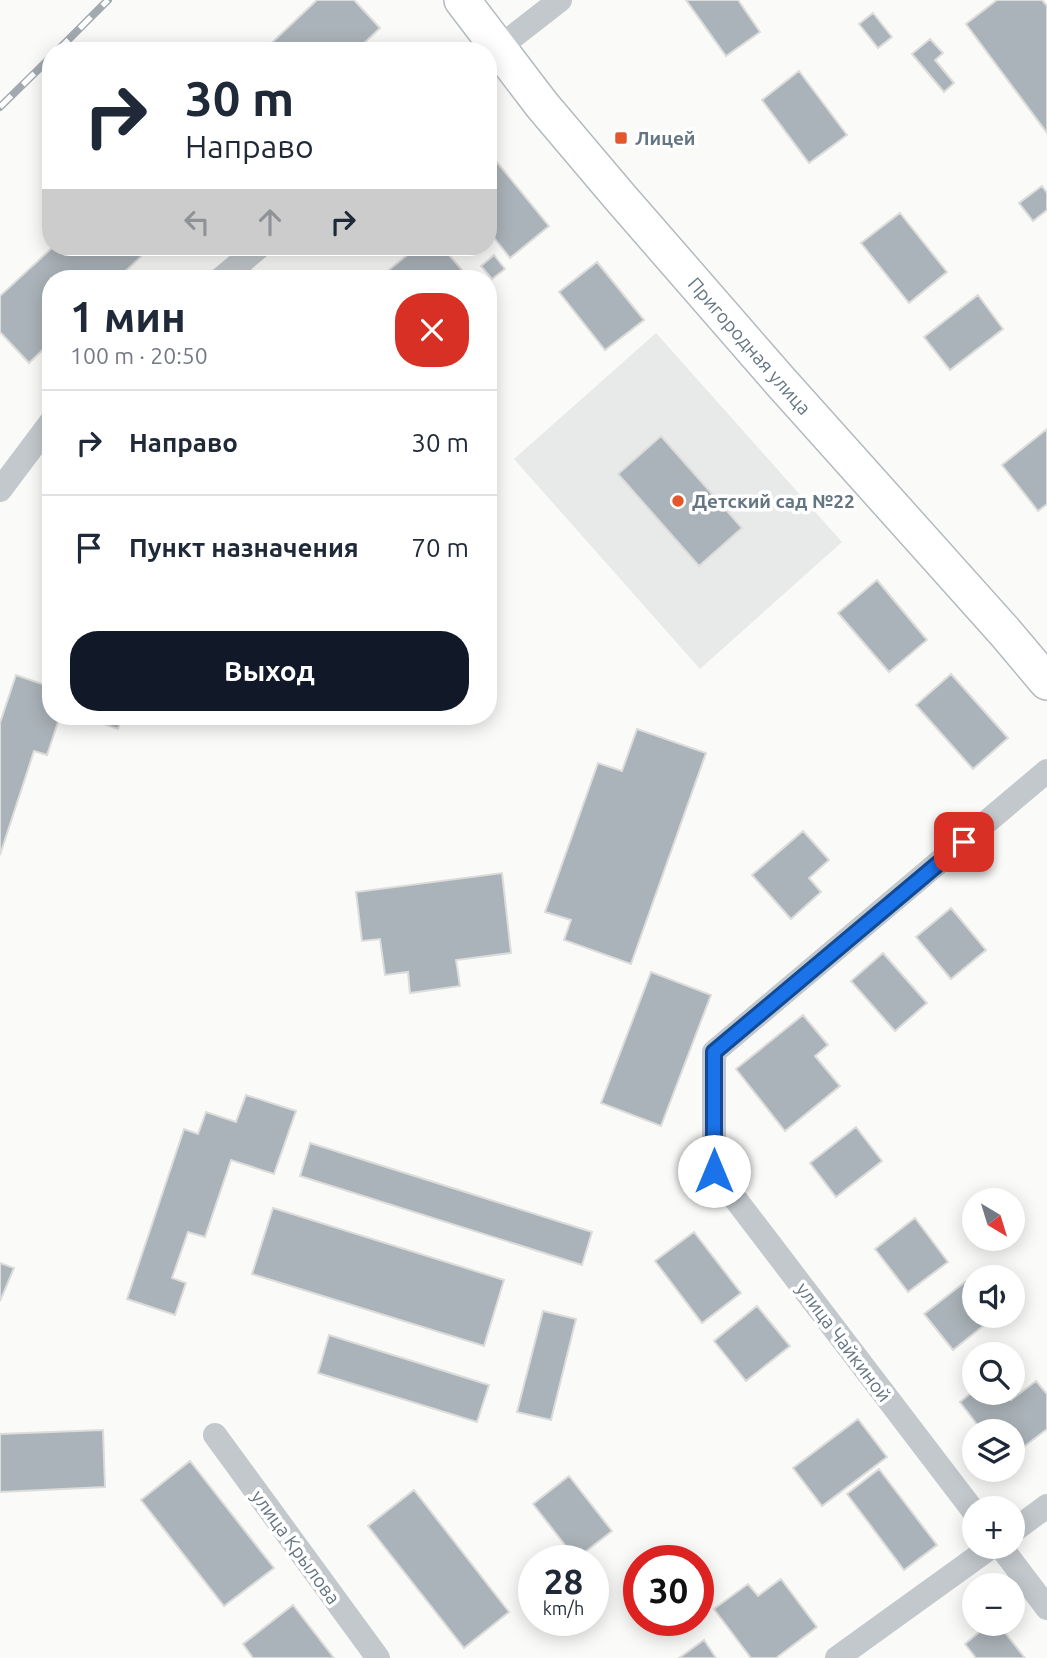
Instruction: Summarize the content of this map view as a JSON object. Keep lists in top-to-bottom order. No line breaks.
{"streets":{"main road":["Пригородная улица"],"street":["улица Чайкиной","улица Крылова"]},"places":{"transit":["Лицей"],"other":["Детский сад №22"]},"north":"bottom right","page":{"turn":["30 m","Направо"],"heading":["1 мин","100 m · 20:50"],"list":[{"name":"Направо","value":"30 m"},{"name":"Пункт назначения","value":"70 m"}],"buttons":"Выход","map_buttons":["+","−"],"speed":"28 km/h","limit":"30"}}
